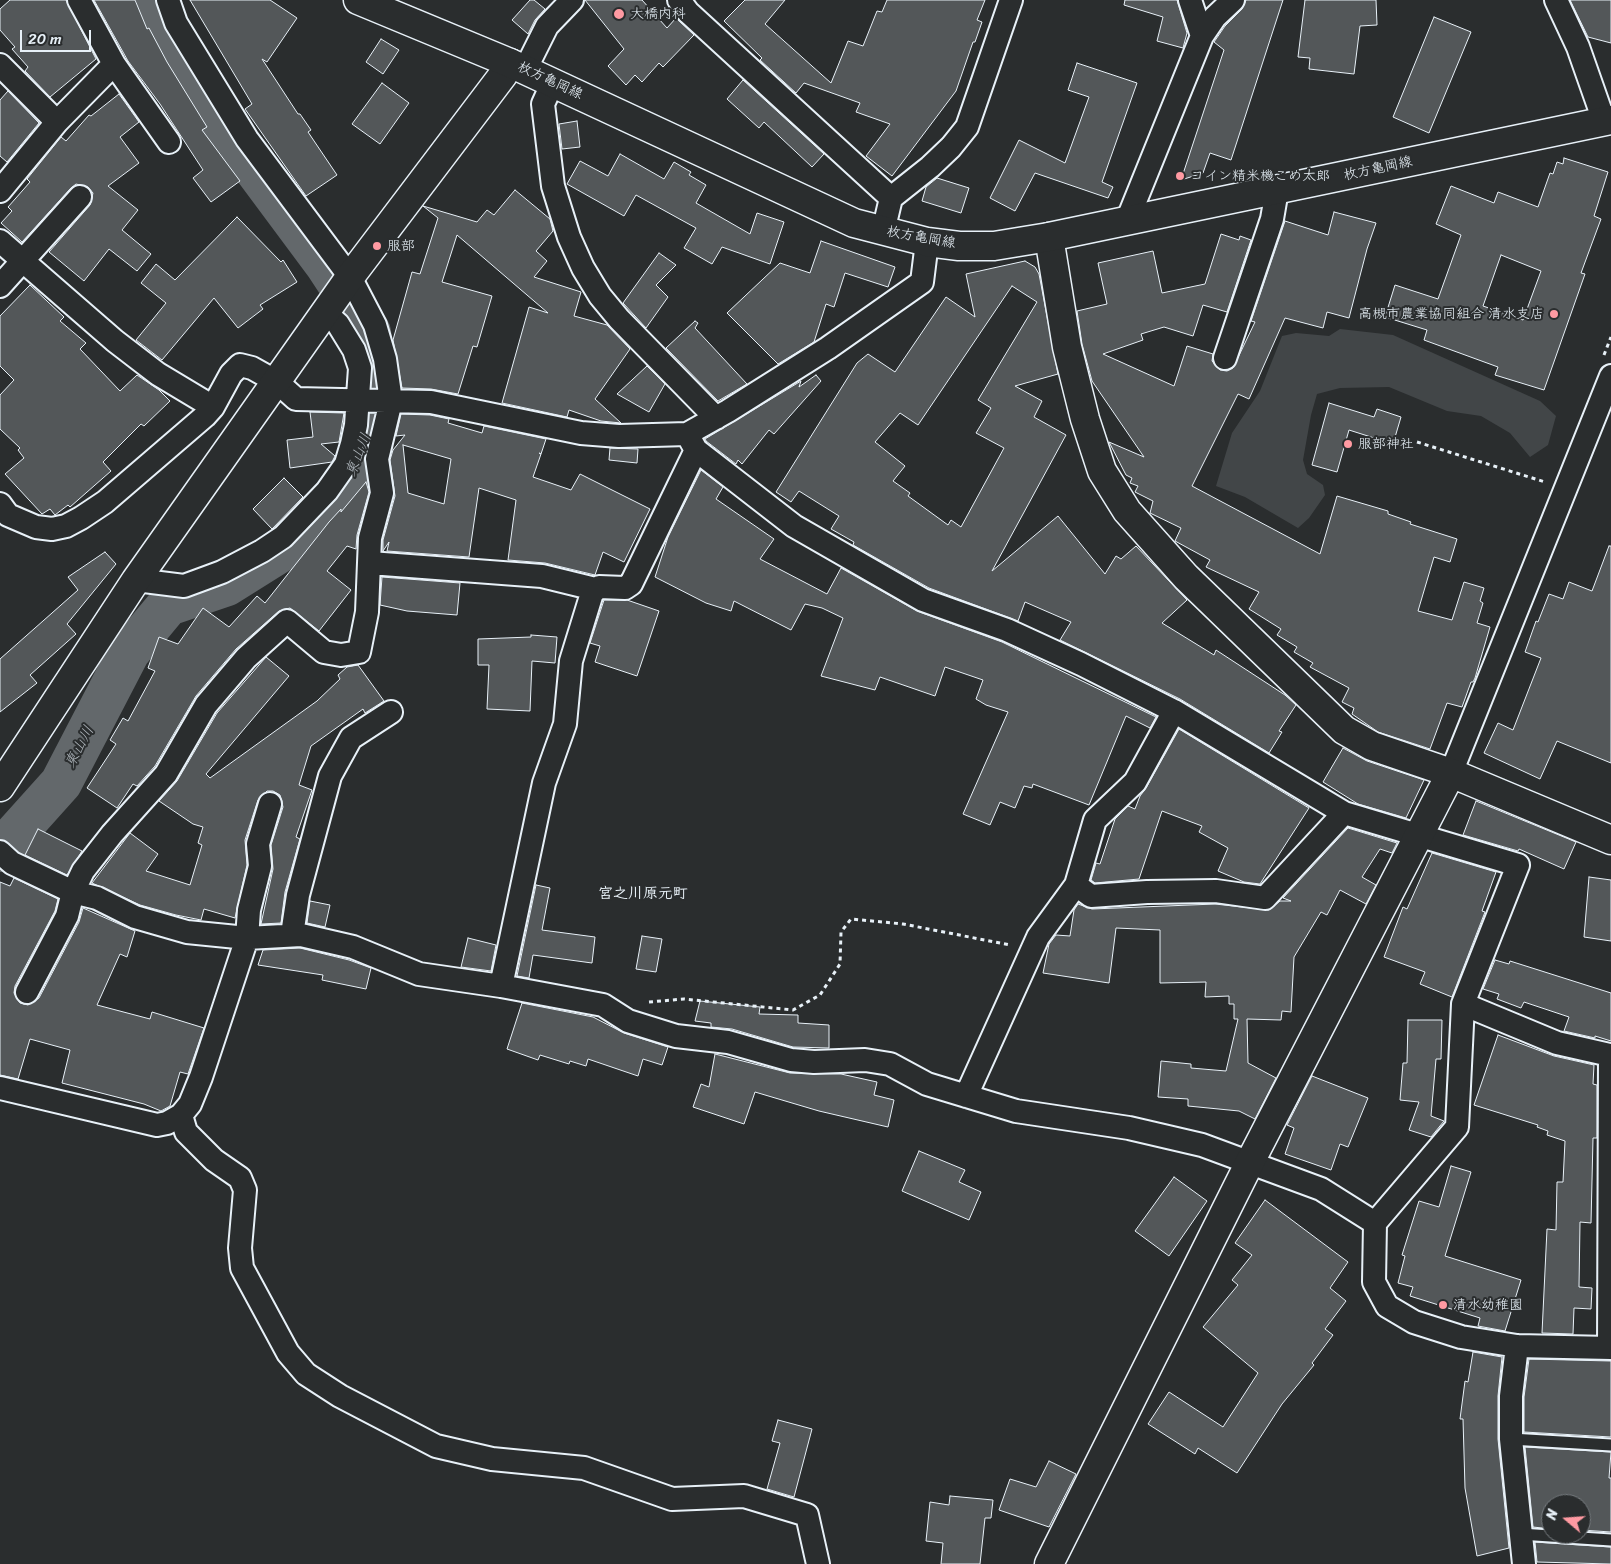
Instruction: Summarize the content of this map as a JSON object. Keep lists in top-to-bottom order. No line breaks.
{"streets":{"street":["枚方亀岡線"]},"districts":["宮之川原元町"],"water":["東山川"],"places":["大橋内科","コイン精米機こめ太郎","服部","高槻市農業協同組合 清水支店","服部神社","清水幼稚園"],"scale_bar":"20 m","north":"left"}
